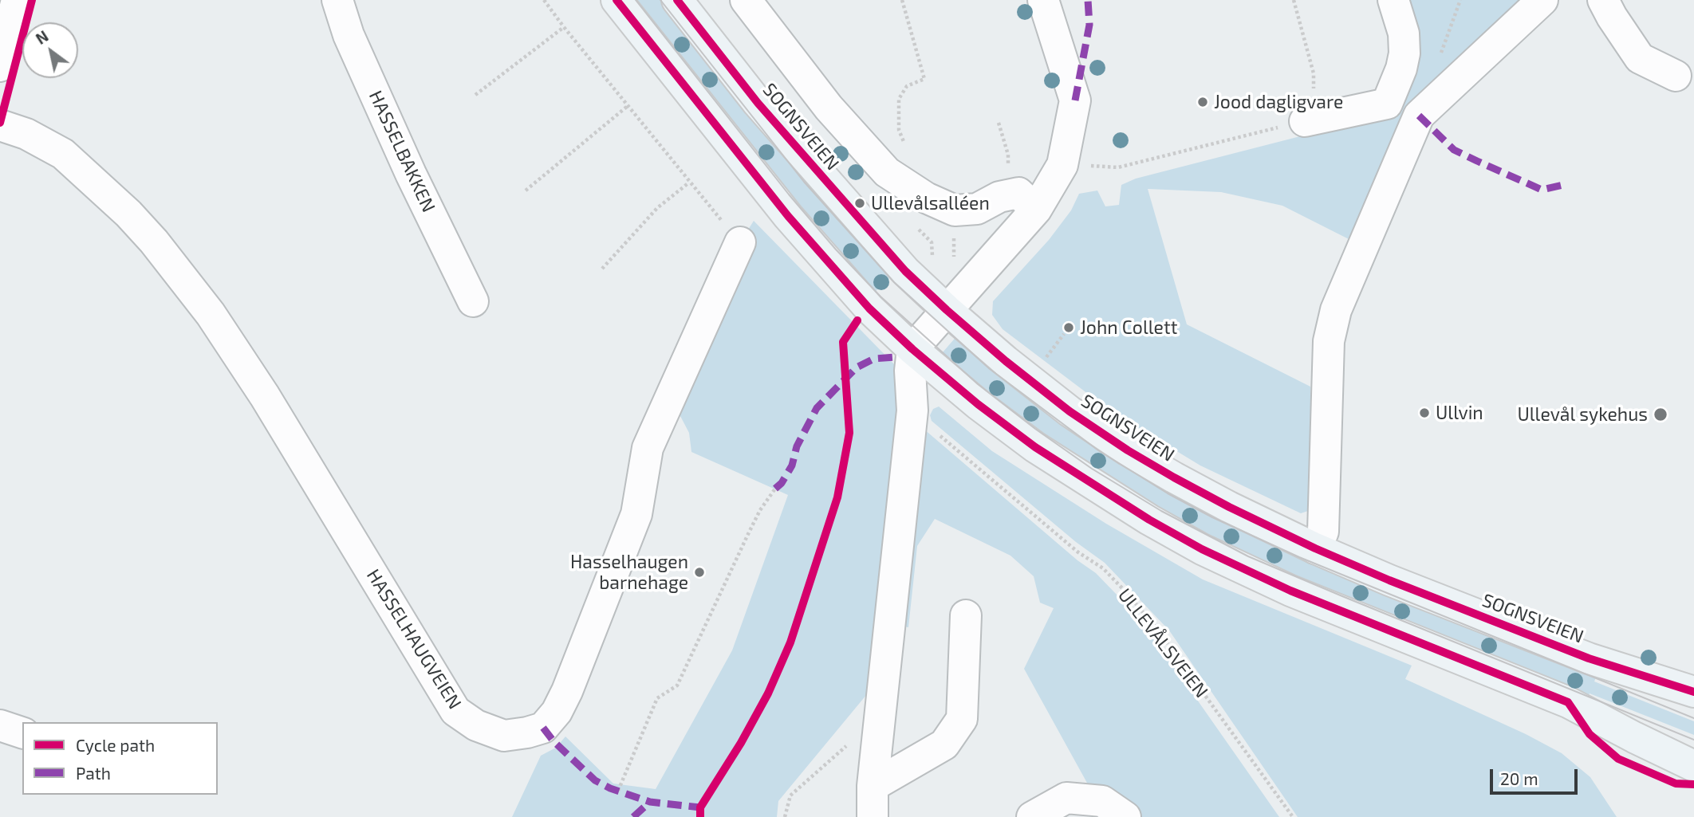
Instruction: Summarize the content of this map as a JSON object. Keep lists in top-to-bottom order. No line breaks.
{"streets":{"main road":["SOGNSVEIEN"],"street":["HASSELBAKKEN","HASSELHAUGVEIEN"],"path":["ULLEVÅLSVEIEN"]},"places":["Jood dagligvare","Ullevålsalléen","John Collett","Ullvin","Ullevål sykehus","Hasselhaugen barnehage"],"legend":["Cycle path","Path"],"scale_bar":"20 m","north":"top left"}
